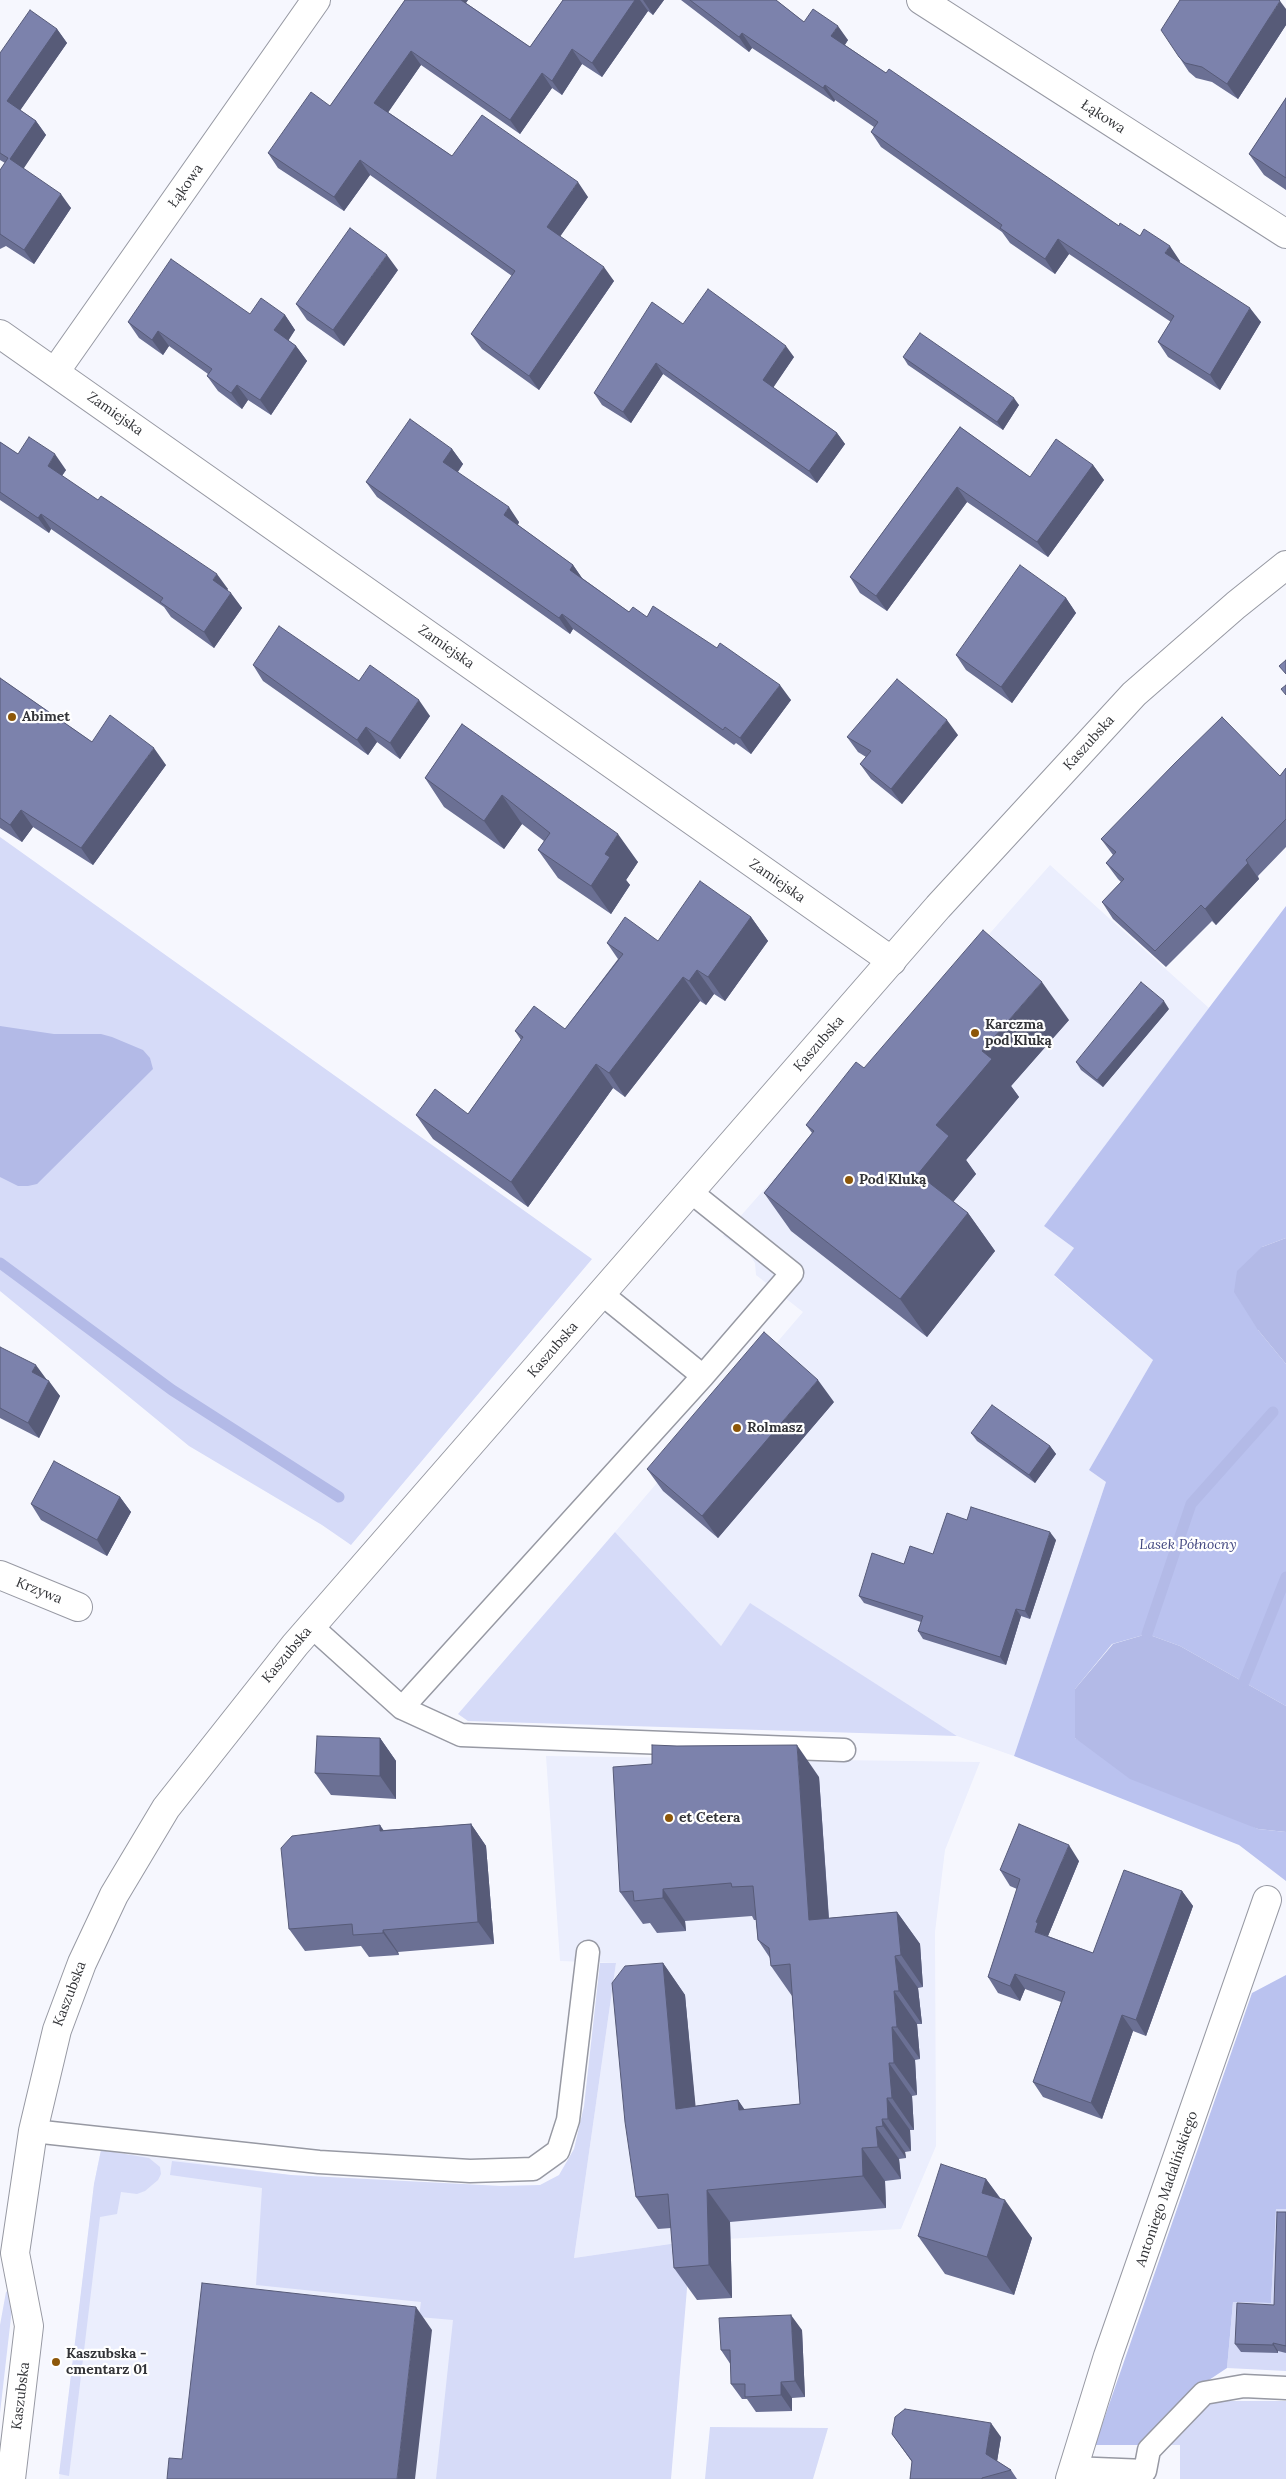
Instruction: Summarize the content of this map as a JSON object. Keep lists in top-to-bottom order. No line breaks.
{"streets":{"street":["Łąkowa","Zamiejska","Kaszubska","Krzywa","Antoniego Madalińskiego"]},"crossings":[["Łąkowa","Zamiejska"],["Zamiejska","Kaszubska"]],"parks":["Lasek Północny"],"places":["Abimet","Karczma pod Kluką","Pod Kluką","Rolmasz","et Cetera","Kaszubska - cmentarz 01"]}
